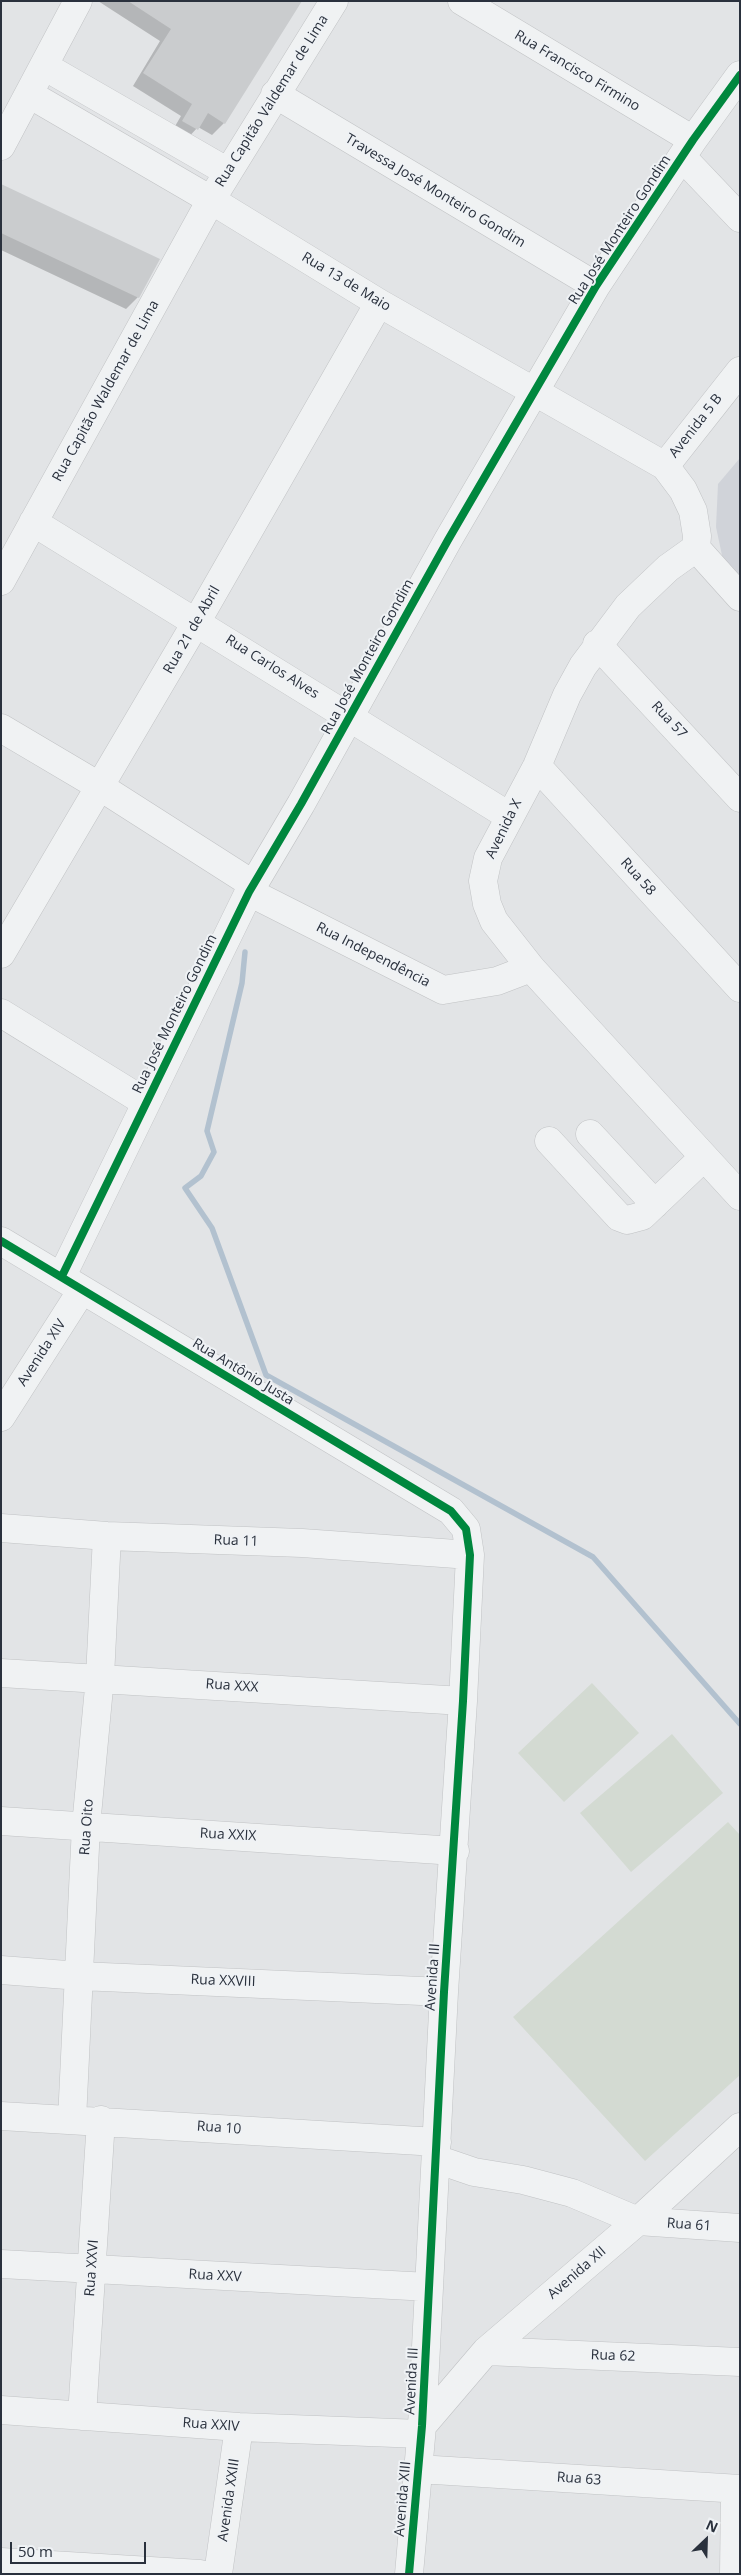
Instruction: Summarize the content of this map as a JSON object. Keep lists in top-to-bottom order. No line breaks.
{"streets":{"street":["Rua Francisco Firmino","Rua Capitão Valdemar de Lima","Travessa José Monteiro Gondim","Rua José Monteiro Gondim","Rua 13 de Maio","Rua Capitão Waldemar de Lima","Avenida 5 B","Rua 21 de Abril","Rua Carlos Alves","Rua 57","Avenida X","Rua 58","Rua Independência","Avenida XIV","Rua Antônio Justa","Rua 11","Rua XXX","Rua Oito","Rua XXIX","Avenida III","Rua XXVIII","Rua 10","Rua 61","Rua XXVI","Avenida XII","Rua XXV","Rua 62","Rua XXIV","Rua 63","Avenida XIII","Avenida XXIII"]},"crossings":[["Rua Francisco Firmino","Rua José Monteiro Gondim"],["Rua Capitão Valdemar de Lima","Travessa José Monteiro Gondim"],["Rua Capitão Valdemar de Lima","Rua 13 de Maio"],["Rua Capitão Valdemar de Lima","Rua Capitão Waldemar de Lima"],["Travessa José Monteiro Gondim","Rua José Monteiro Gondim"],["Rua José Monteiro Gondim","Rua 13 de Maio"],["Rua José Monteiro Gondim","Rua Carlos Alves"],["Rua José Monteiro Gondim","Rua Independência"],["Rua José Monteiro Gondim","Avenida XIV"],["Rua José Monteiro Gondim","Rua Antônio Justa"],["Rua 13 de Maio","Rua Capitão Waldemar de Lima"],["Rua 13 de Maio","Avenida 5 B"],["Rua 13 de Maio","Rua 21 de Abril"],["Rua Capitão Waldemar de Lima","Rua Carlos Alves"],["Avenida 5 B","Avenida X"],["Rua 21 de Abril","Rua Carlos Alves"],["Rua 21 de Abril","Rua Independência"],["Rua Carlos Alves","Avenida X"],["Rua 57","Avenida X"],["Avenida X","Rua 58"],["Avenida X","Rua Independência"],["Avenida XIV","Rua Antônio Justa"],["Rua Antônio Justa","Rua 11"],["Rua Antônio Justa","Avenida III"],["Rua 11","Rua Oito"],["Rua 11","Avenida III"],["Rua XXX","Rua Oito"],["Rua XXX","Avenida III"],["Rua Oito","Rua XXIX"],["Rua Oito","Rua XXVIII"],["Rua Oito","Rua 10"],["Rua XXIX","Avenida III"],["Avenida III","Rua XXVIII"],["Avenida III","Rua 10"],["Avenida III","Avenida XII"],["Avenida III","Rua XXV"],["Avenida III","Rua XXIV"],["Avenida III","Avenida XIII"],["Rua 10","Rua 61"],["Rua 10","Rua XXVI"],["Rua 10","Avenida XII"],["Rua 61","Avenida XII"],["Rua XXVI","Rua XXV"],["Rua XXVI","Rua XXIV"],["Avenida XII","Rua 62"],["Avenida XII","Rua XXIV"],["Avenida XII","Avenida XIII"],["Rua XXIV","Avenida XIII"],["Rua XXIV","Avenida XXIII"],["Rua 63","Avenida XIII"]],"scale_bar":"50 m","north":"top right"}
